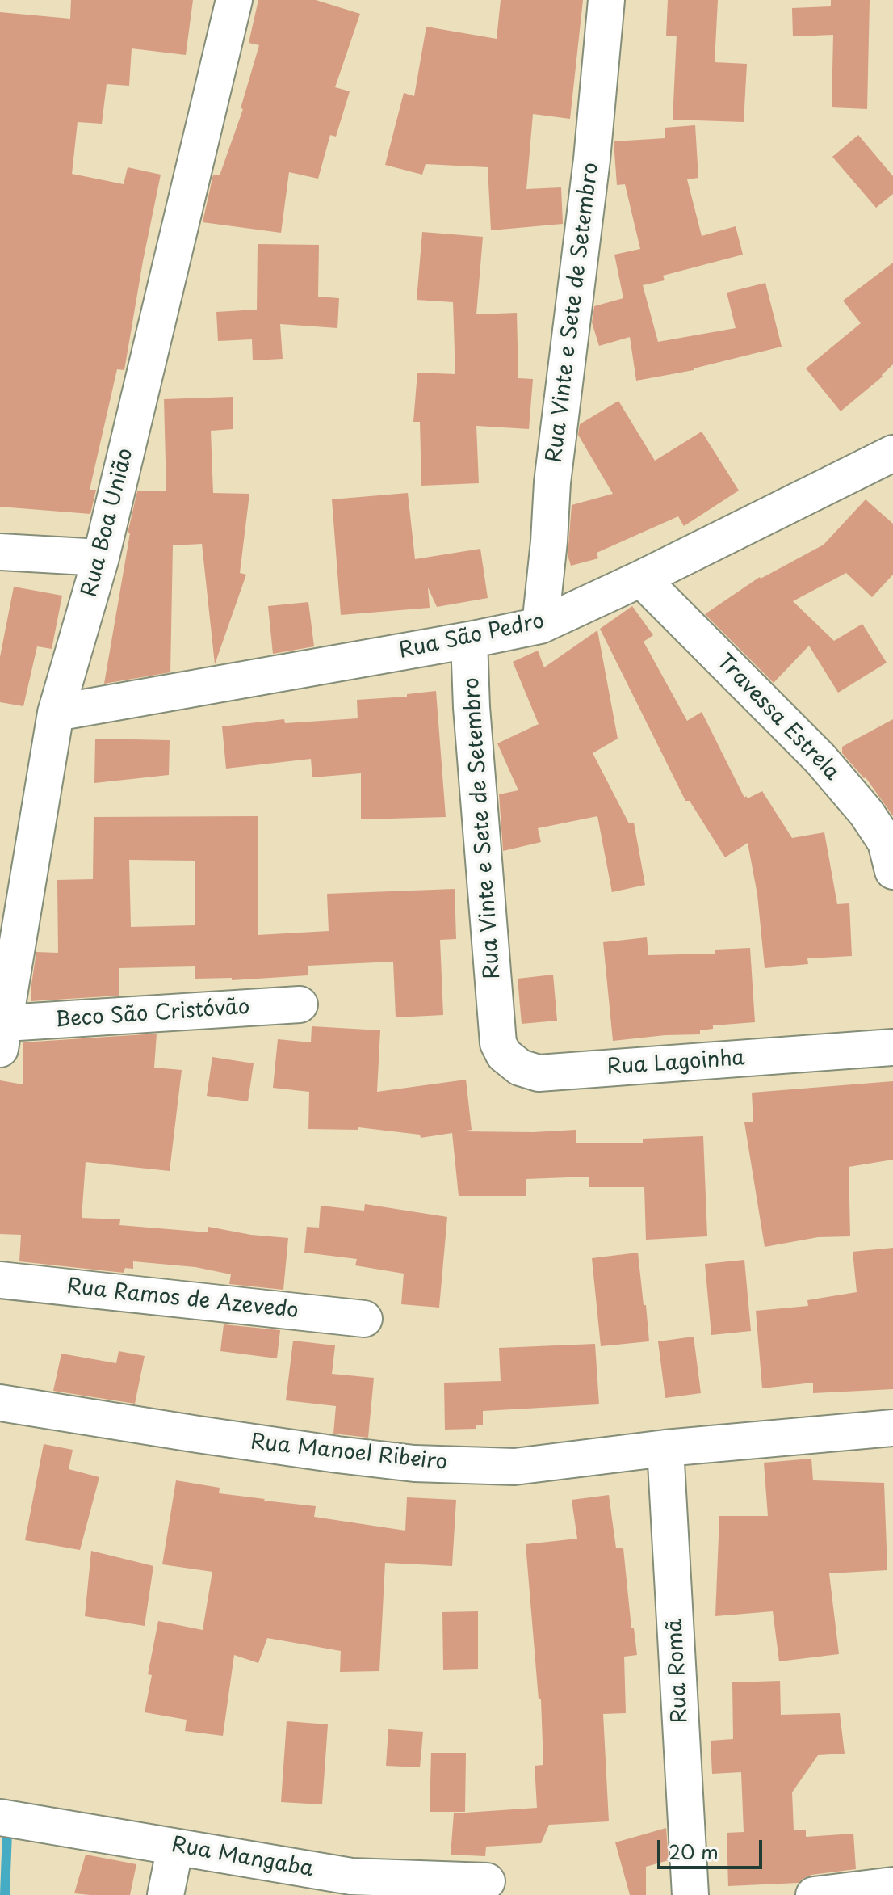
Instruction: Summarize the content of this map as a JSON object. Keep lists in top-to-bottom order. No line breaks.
{"streets":{"street":["Rua Vinte e Sete de Setembro","Rua Boa União","Rua São Pedro","Travessa Estrela","Beco São Cristóvão","Rua Lagoinha","Rua Ramos de Azevedo","Rua Manoel Ribeiro","Rua Romã","Rua Mangaba"]},"crossings":[["Rua Vinte e Sete de Setembro","Rua São Pedro"],["Rua Vinte e Sete de Setembro","Rua Lagoinha"],["Rua Boa União","Rua São Pedro"],["Rua Boa União","Beco São Cristóvão"],["Rua São Pedro","Travessa Estrela"],["Rua Manoel Ribeiro","Rua Romã"]],"scale_bar":"20 m"}
